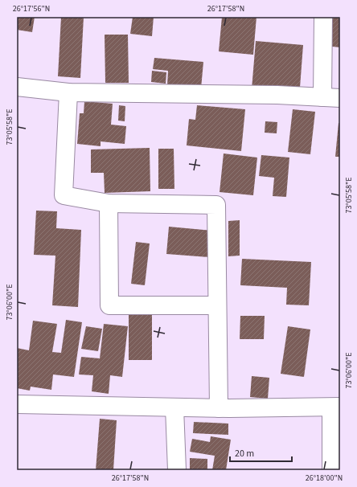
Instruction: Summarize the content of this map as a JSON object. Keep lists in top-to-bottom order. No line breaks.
{"scale_bar":"20 m","coordinates":["26°17'56\"N","26°17'58\"N","73°05'58\"E","73°06'00\"E","26°18'00\"N"]}
